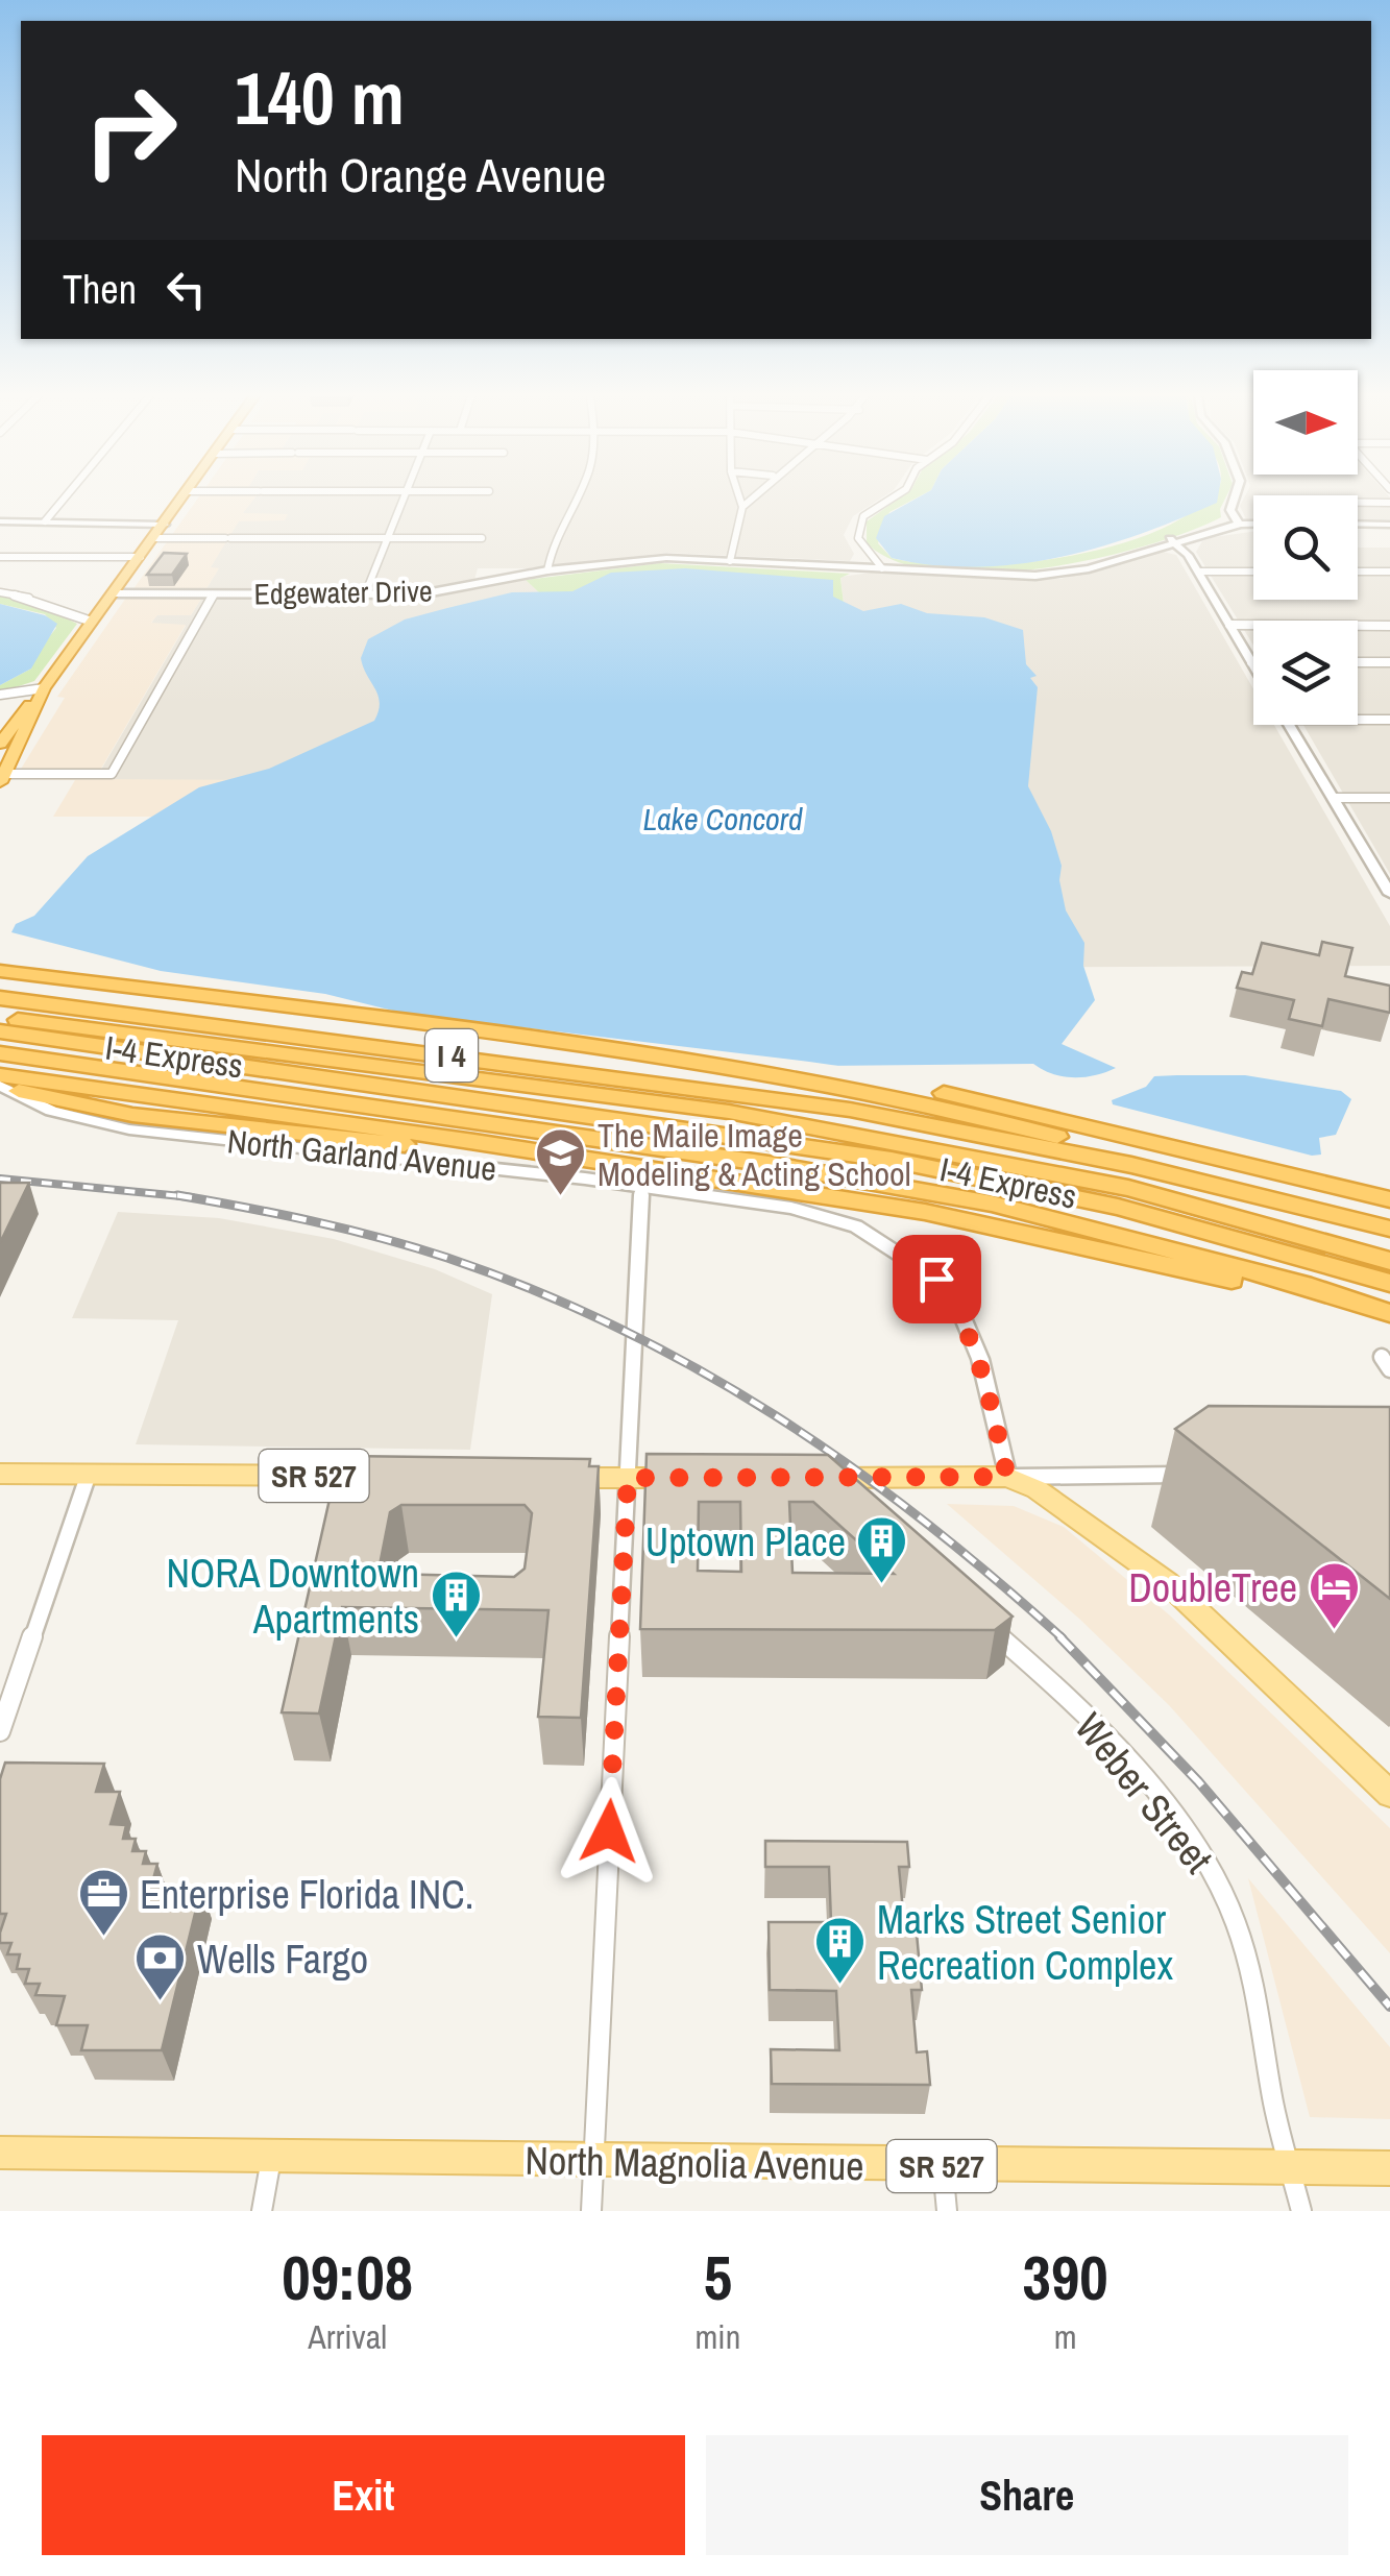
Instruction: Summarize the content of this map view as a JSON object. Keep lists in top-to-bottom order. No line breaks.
{"streets":{"highway":["I 4","I-4 Express"],"main road":["SR 527","North Magnolia Avenue"],"street":["Edgewater Drive","Weber Street"]},"crossings":[["I 4","I-4 Express"],["Weber Street","North Magnolia Avenue"]],"water":["Lake Concord"],"places":{"school or university":["The Maile Image Modeling & Acting School"],"building":["Uptown Place","NORA Downtown Apartments","Marks Street Senior Recreation Complex"],"hotel":["DoubleTree"],"office":["Enterprise Florida INC."],"bank":["Wells Fargo"]},"north":"right","page":{"turn":["140 m","North Orange Avenue"],"then":"Then","eta":["09:08","Arrival","5","min","390","m"],"buttons":["Exit","Share"]}}
